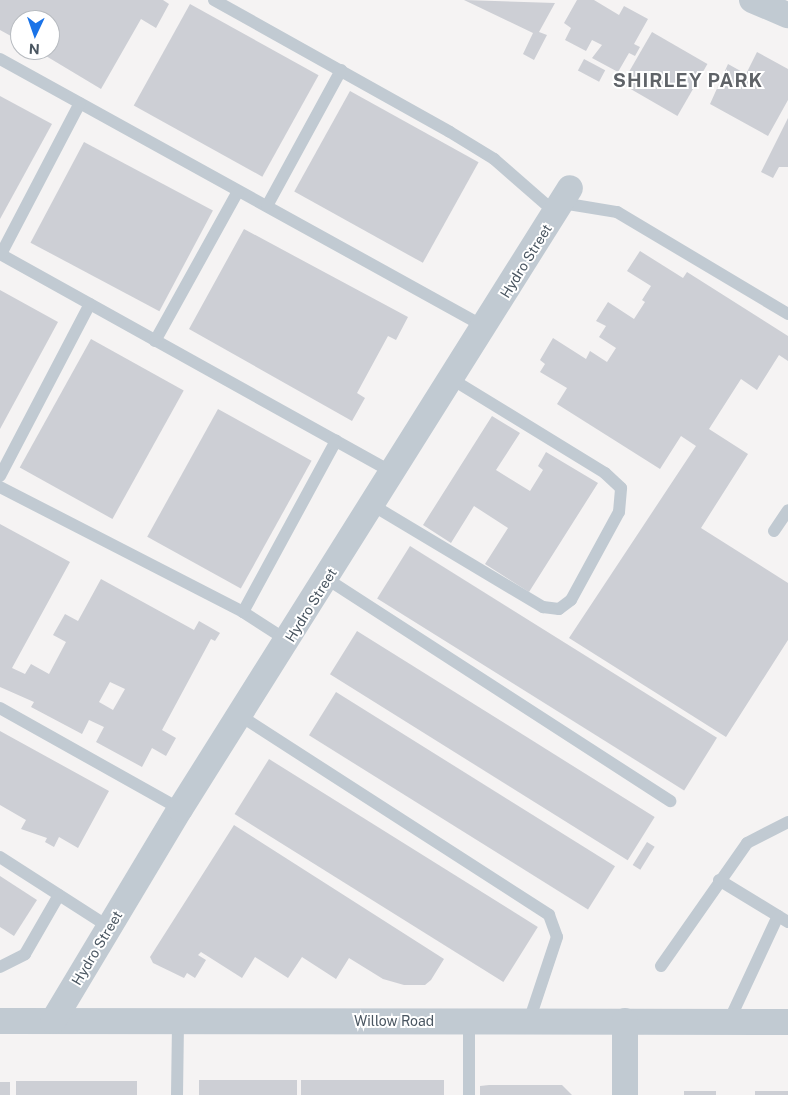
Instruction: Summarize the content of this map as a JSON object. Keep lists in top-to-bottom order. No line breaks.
{"streets":{"street":["Hydro Street","Willow Road"]},"crossings":[["Hydro Street","Willow Road"]],"districts":["SHIRLEY PARK"],"north":"bottom"}
